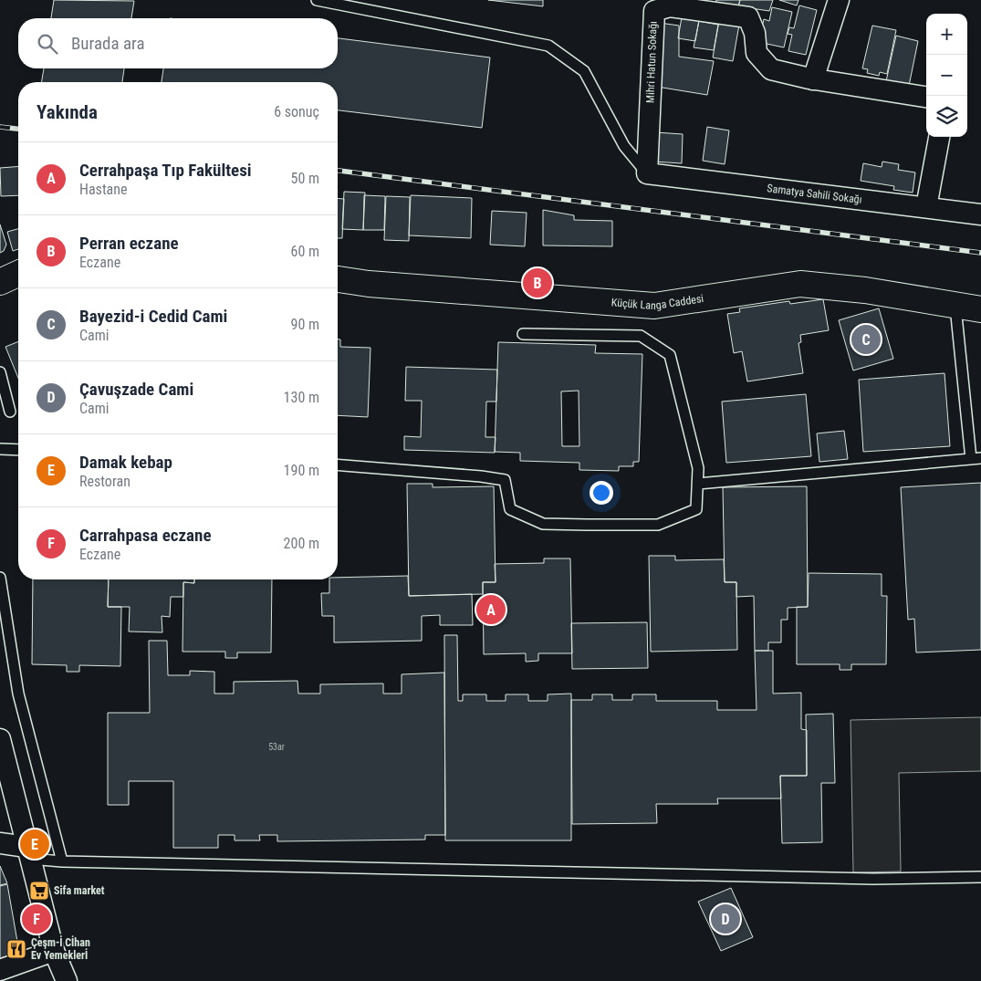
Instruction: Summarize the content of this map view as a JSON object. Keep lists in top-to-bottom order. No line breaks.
{"streets":{"street":["Mihri Hatun Sokağı","Samatya Sahili Sokağı","Küçük Langa Caddesi"]},"crossings":[["Mihri Hatun Sokağı","Samatya Sahili Sokağı"]],"places":{"supermarket":["Sifa market"],"restaurant":["Çeşm-İ Cİhan Ev Yemeklerİ"]},"house_numbers":["53ar"],"page":{"map_buttons":["+","−"],"search":"Burada ara","heading":["Yakında","6 sonuç"],"list":[{"mark":"A","name":"Cerrahpaşa Tıp Fakültesi","note":"Hastane","value":"50 m"},{"mark":"B","name":"Perran eczane","note":"Eczane","value":"60 m"},{"mark":"C","name":"Bayezid-i Cedid Cami","note":"Cami","value":"90 m"},{"mark":"D","name":"Çavuşzade Cami","note":"Cami","value":"130 m"},{"mark":"E","name":"Damak kebap","note":"Restoran","value":"190 m"},{"mark":"F","name":"Carrahpasa eczane","note":"Eczane","value":"200 m"}],"pins":["B","C","A","E","D","F"]}}
